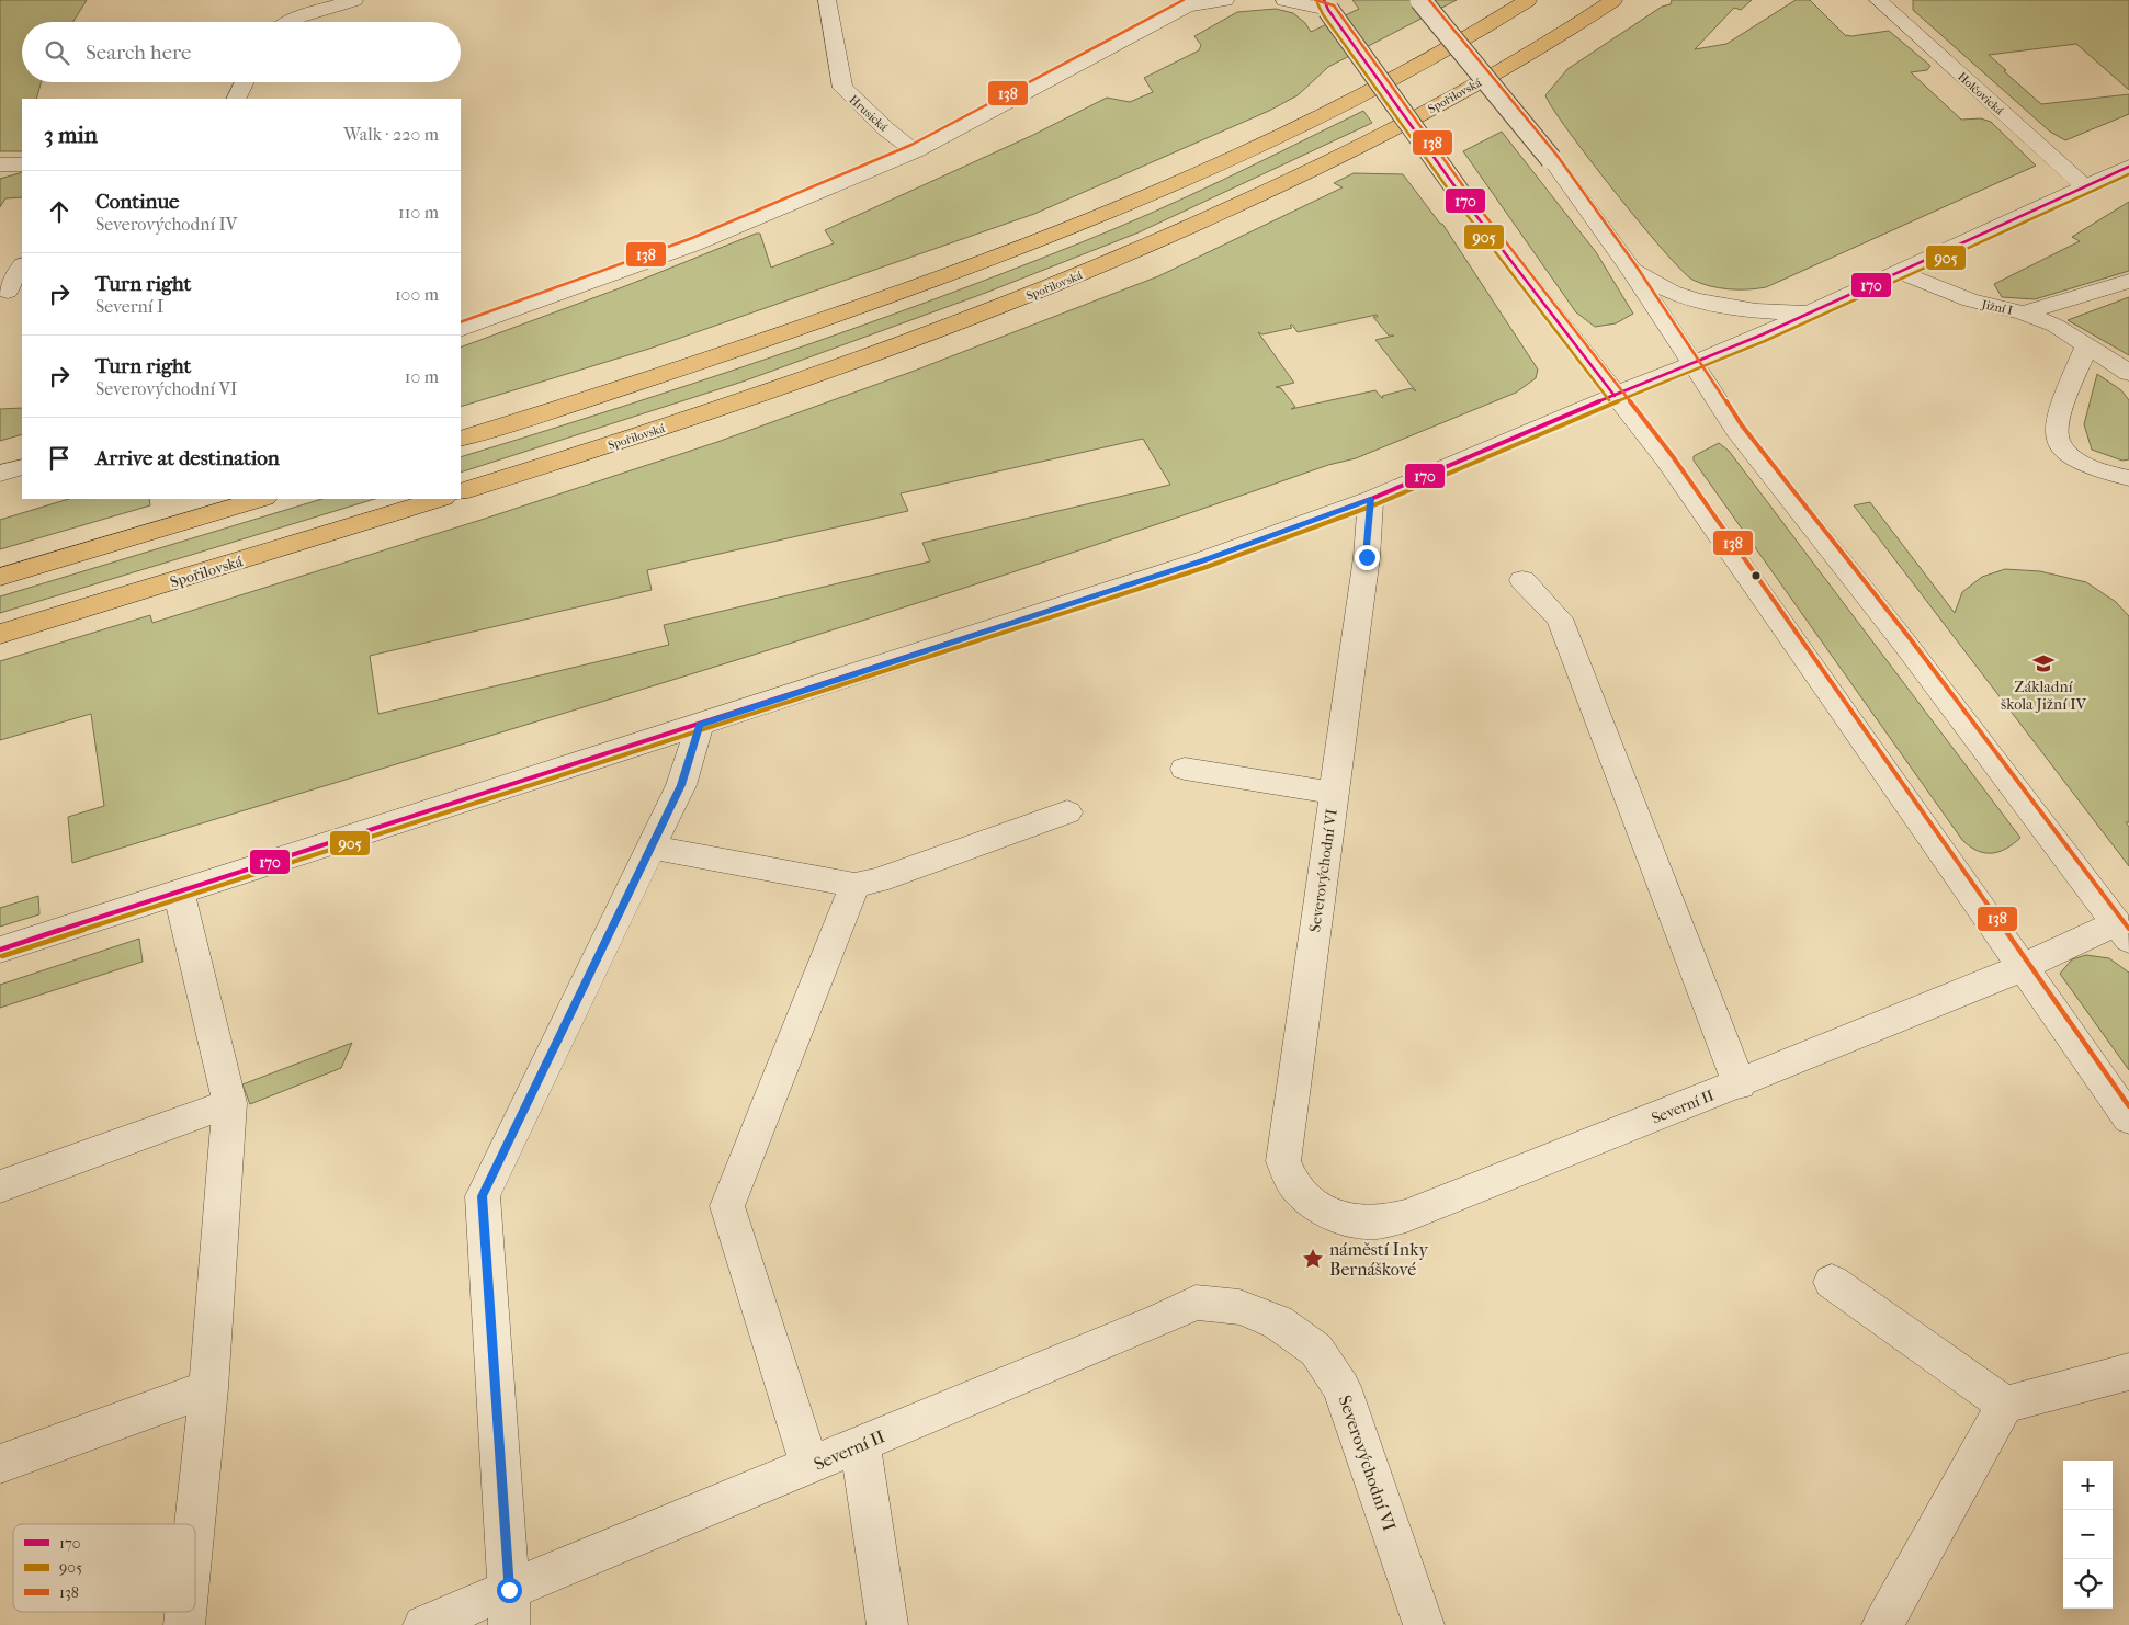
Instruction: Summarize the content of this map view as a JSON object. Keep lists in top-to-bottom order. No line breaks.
{"streets":{"highway":["Spořilovská"],"street":["Holčovická","Hrusická","Jižní I","Severovýchodní VI","Severní II"]},"crossings":[["Severovýchodní VI","Severní II"]],"places":{"school or university":["Základní škola Jižní IV"],"place":["náměstí Inky Bernáškové"]},"lines":["transit line 170","transit line 138","transit line 905"],"legend":["170","905","138"],"page":{"search":"Search here","heading":["3 min","Walk · 220 m"],"list":[["Continue","Severovýchodní IV","110 m"],["Turn right","Severní I","100 m"],["Turn right","Severovýchodní VI","10 m"],"Arrive at destination"],"map_buttons":["+","−"]}}
